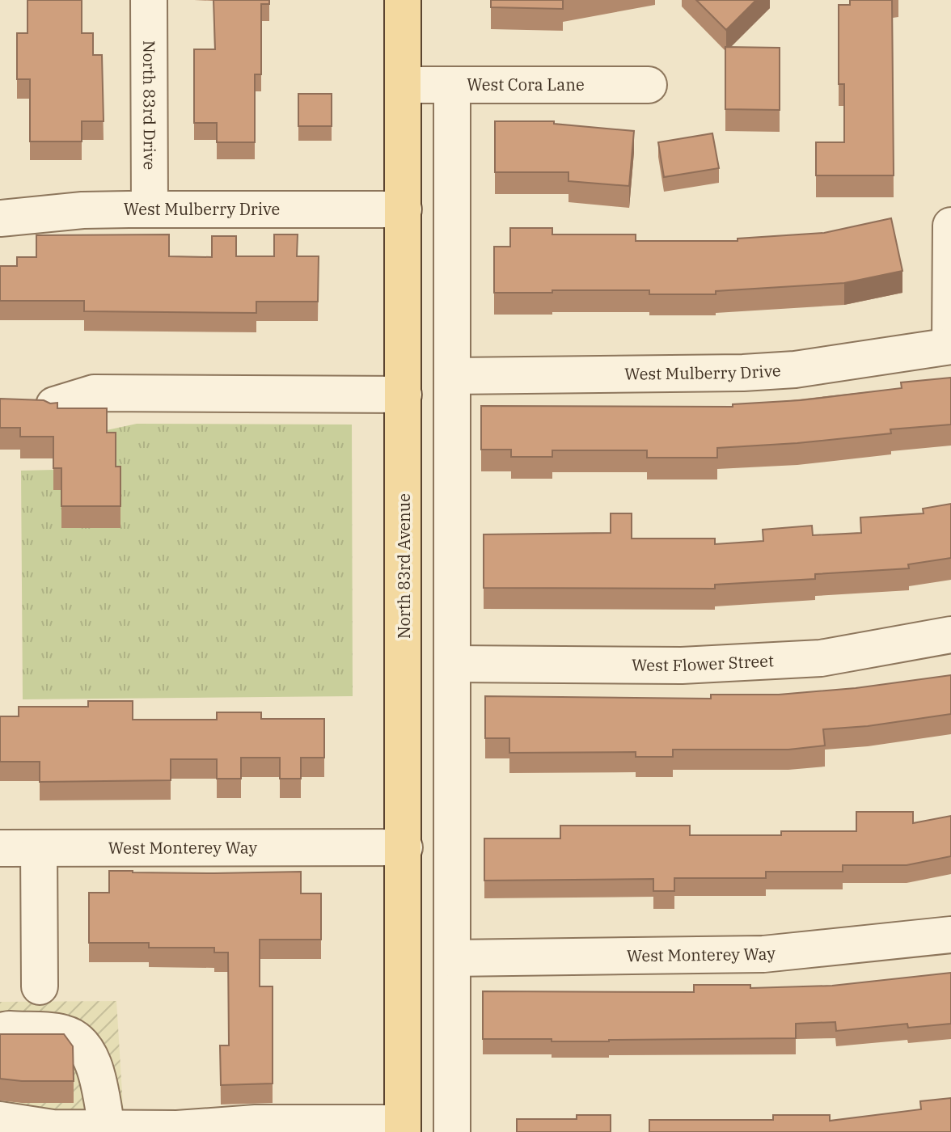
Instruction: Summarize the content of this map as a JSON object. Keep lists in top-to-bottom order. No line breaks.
{"streets":{"main road":["North 83rd Avenue"],"street":["West Cora Lane","North 83rd Drive","West Mulberry Drive","West Flower Street","West Monterey Way"]},"crossings":[["West Cora Lane","North 83rd Avenue"],["North 83rd Drive","West Mulberry Drive"],["West Mulberry Drive","North 83rd Avenue"],["North 83rd Avenue","West Monterey Way"]]}
